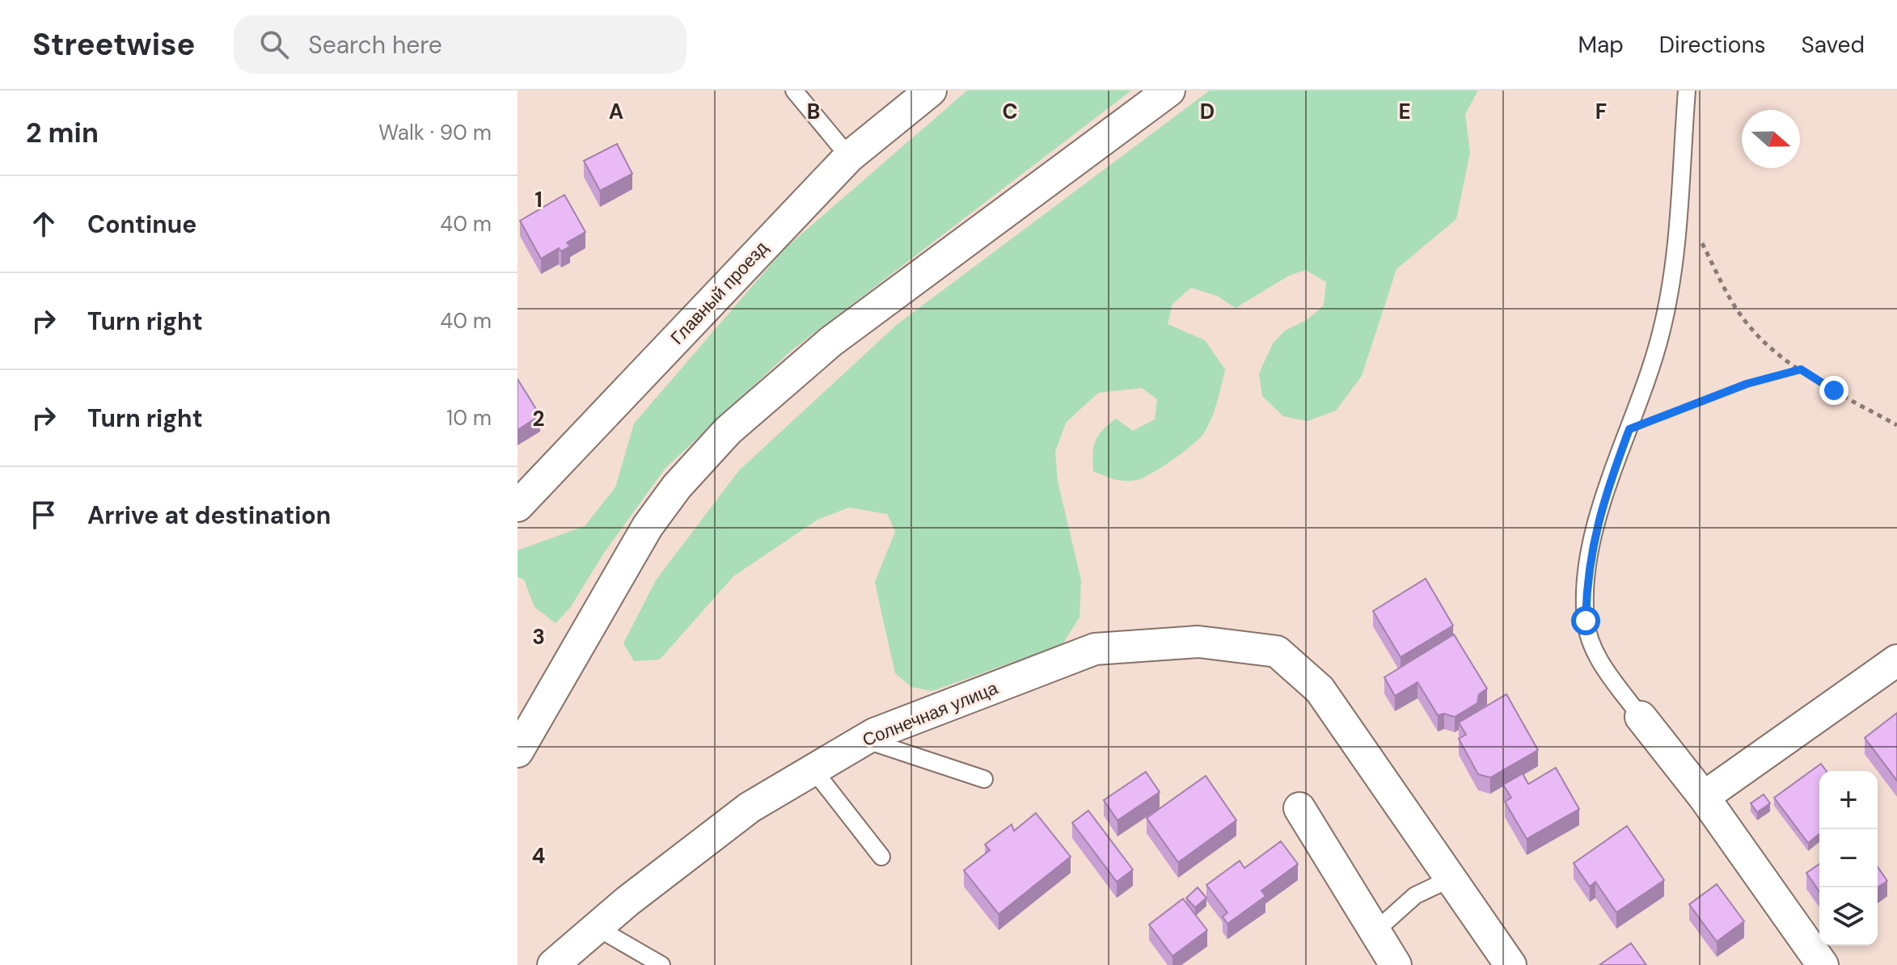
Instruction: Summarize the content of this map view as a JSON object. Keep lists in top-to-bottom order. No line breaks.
{"streets":{"street":["Главный проезд","Солнечная улица"]},"north":"right","page":{"header":"Streetwise","search":"Search here","nav":["Map","Directions","Saved"],"heading":["2 min","Walk · 90 m"],"list":[["Continue","40 m"],["Turn right","40 m"],["Turn right","10 m"],"Arrive at destination"],"map_buttons":["+","−"]},"grid":{"columns":["A","B","C","D","E","F"],"rows":["1","2","3","4"]}}
